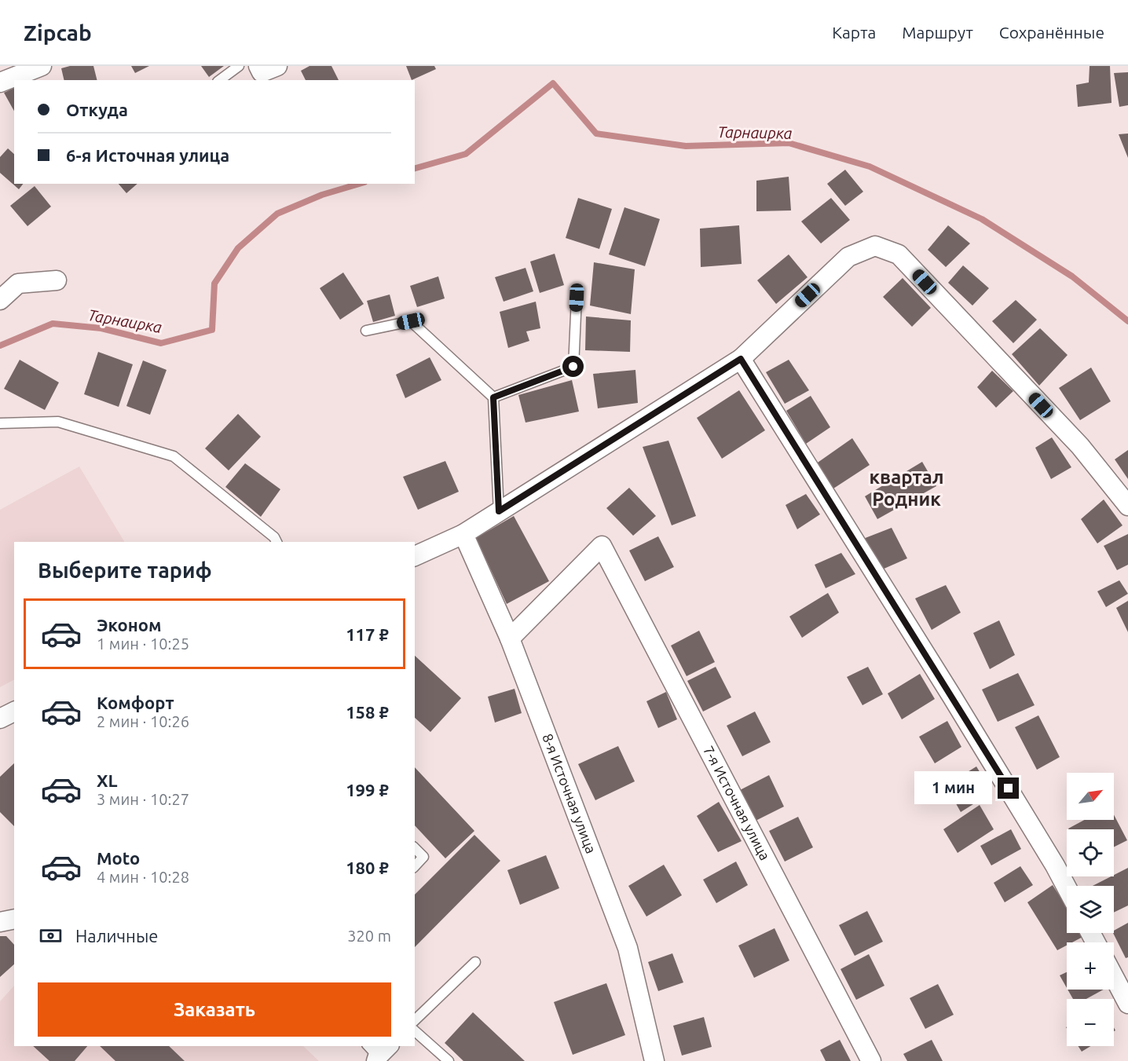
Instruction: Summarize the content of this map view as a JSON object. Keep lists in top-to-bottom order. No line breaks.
{"streets":{"street":["8-я Источная улица","7-я Источная улица"]},"crossings":[["8-я Источная улица","7-я Источная улица"]],"districts":["квартал Родник"],"water":["Тарнаирка"],"north":"top right","page":{"header":"Zipcab","nav":["Карта","Маршрут","Сохранённые"],"banner":["Откуда","6-я Источная улица"],"heading":"Выберите тариф","list":[{"name":"Эконом","note":"1 мин · 10:25","value":"117 ₽"},{"name":"Комфорт","note":"2 мин · 10:26","value":"158 ₽"},{"name":"XL","note":"3 мин · 10:27","value":"199 ₽"},{"name":"Moto","note":"4 мин · 10:28","value":"180 ₽"}],"bubble":"1 мин","map_buttons":["+","−"],"pay":["Наличные","320 m"],"buttons":"Заказать"}}
